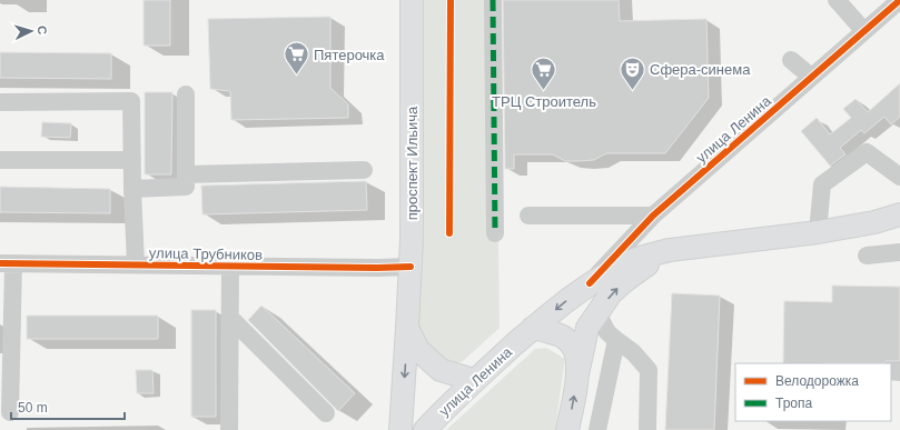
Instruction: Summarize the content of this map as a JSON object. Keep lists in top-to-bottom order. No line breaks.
{"streets":{"main road":["улица Ленина","проспект Ильича"],"street":["улица Трубников"]},"crossings":[["улица Ленина","проспект Ильича"],["проспект Ильича","улица Трубников"]],"places":{"supermarket":["Пятерочка","ТРЦ Строитель"],"theatre":["Сфера-синема"]},"legend":["Велодорожка","Тропа"],"scale_bar":"50 m","north":"right"}
